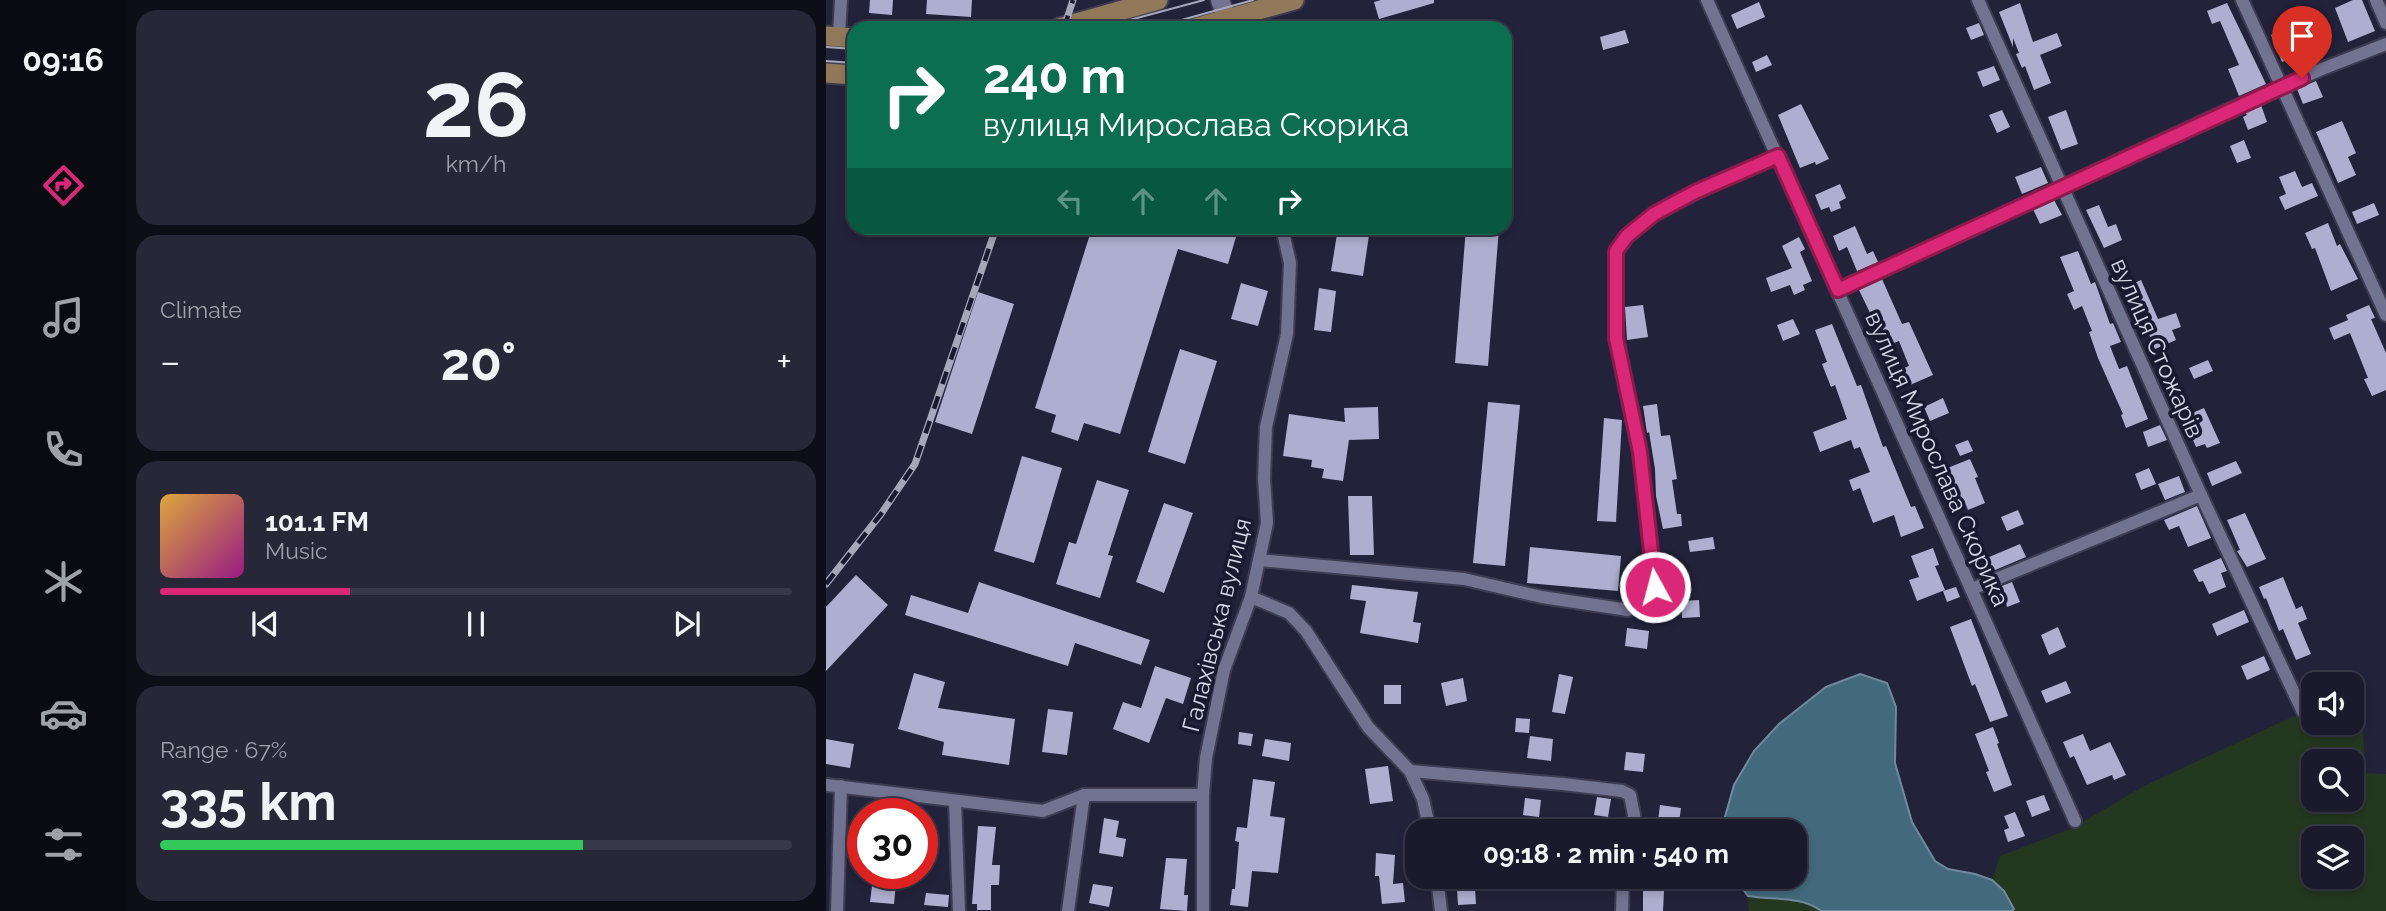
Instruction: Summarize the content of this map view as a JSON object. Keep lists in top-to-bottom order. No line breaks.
{"streets":{"street":["вулиця Стожарів","вулиця Мирослава Скорика","Галахівська вулиця"]},"page":{"tabs":"09:16","tile":[["26","km/h"],"Climate",["Range · 67%","335 km"]],"turn":["240 m","вулиця Мирослава Скорика"],"heat":["−","20°","+"],"song":["101.1 FM","Music"],"limit":"30","trip":"09:18 · 2 min · 540 m"}}
